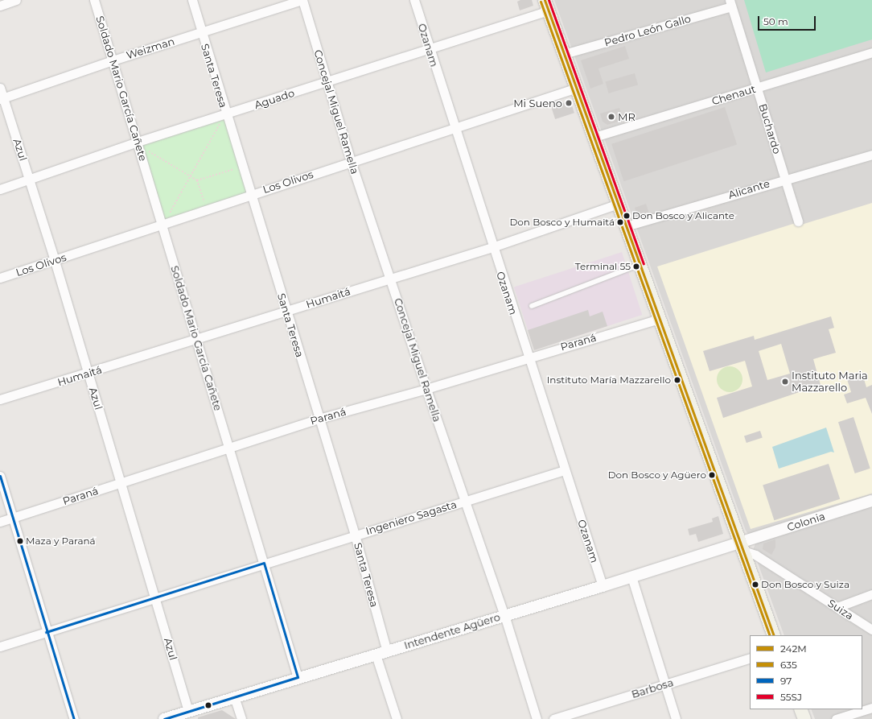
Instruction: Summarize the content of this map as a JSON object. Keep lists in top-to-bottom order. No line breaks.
{"streets":{"street":["Pedro León Gallo","Ozanam","Weizman","Santa Teresa","Soldado Mario García Cañete","Chenaut","Aguado","Concejal Miguel Ramella","Buchardo","Azul","Los Olivos","Alicante","Humaitá","Paraná","Ingeniero Sagasta","Colonia","Suiza","Intendente Agüero","Barbosa"]},"crossings":[["Pedro León Gallo","Buchardo"],["Ozanam","Aguado"],["Ozanam","Los Olivos"],["Ozanam","Humaitá"],["Ozanam","Paraná"],["Ozanam","Ingeniero Sagasta"],["Ozanam","Intendente Agüero"],["Weizman","Santa Teresa"],["Weizman","Soldado Mario García Cañete"],["Weizman","Concejal Miguel Ramella"],["Weizman","Azul"],["Santa Teresa","Aguado"],["Santa Teresa","Los Olivos"],["Santa Teresa","Humaitá"],["Santa Teresa","Paraná"],["Santa Teresa","Ingeniero Sagasta"],["Santa Teresa","Intendente Agüero"],["Soldado Mario García Cañete","Aguado"],["Soldado Mario García Cañete","Los Olivos"],["Soldado Mario García Cañete","Humaitá"],["Soldado Mario García Cañete","Paraná"],["Soldado Mario García Cañete","Ingeniero Sagasta"],["Soldado Mario García Cañete","Intendente Agüero"],["Chenaut","Buchardo"],["Aguado","Concejal Miguel Ramella"],["Aguado","Azul"],["Concejal Miguel Ramella","Los Olivos"],["Concejal Miguel Ramella","Humaitá"],["Concejal Miguel Ramella","Paraná"],["Concejal Miguel Ramella","Ingeniero Sagasta"],["Concejal Miguel Ramella","Intendente Agüero"],["Buchardo","Alicante"],["Azul","Los Olivos"],["Azul","Humaitá"],["Azul","Paraná"],["Azul","Ingeniero Sagasta"],["Azul","Intendente Agüero"],["Colonia","Suiza"],["Colonia","Intendente Agüero"],["Suiza","Intendente Agüero"]],"places":["Mi Sueno","MR","Don Bosco y Alicante","Don Bosco y Humaitá","Terminal 55","Instituto María Mazzarello","Instituto Maria Mazzarello","Don Bosco y Agüero","Maza y Paraná","Don Bosco y Suiza"],"lines":["transit line 242M","transit line 55SJ","transit line 635","transit line 97"],"legend":["242M","635","97","55SJ"],"scale_bar":"50 m"}
